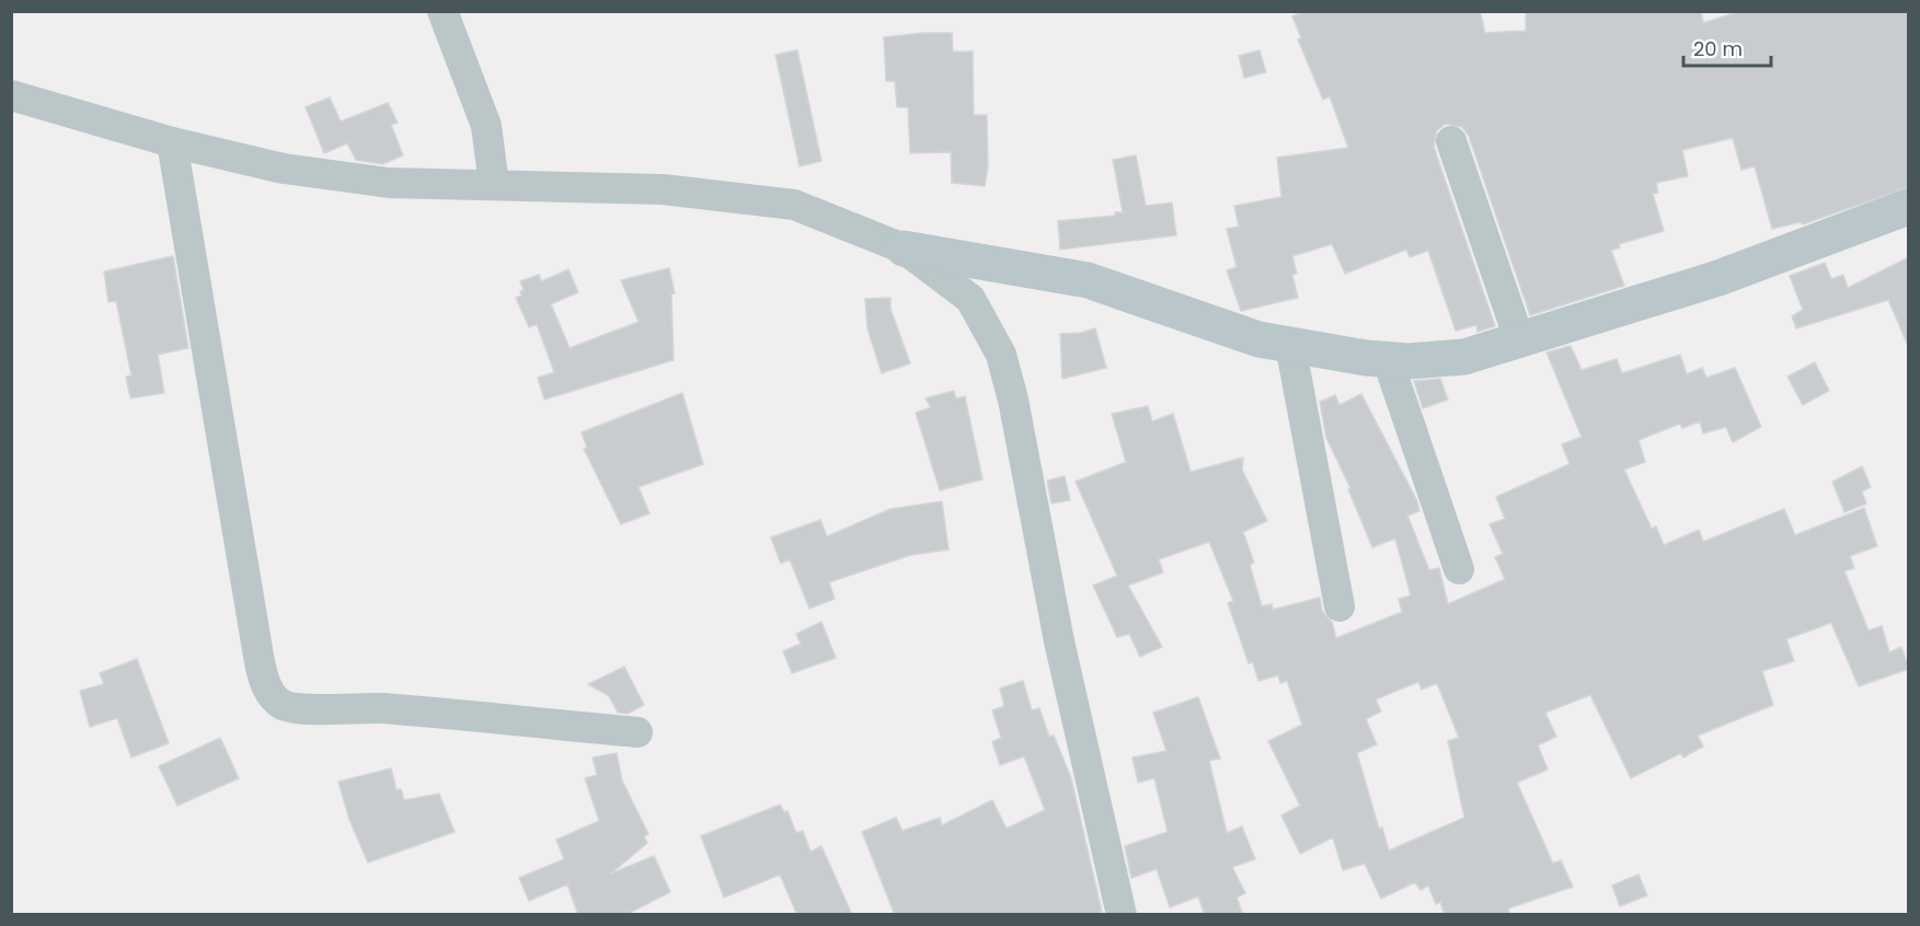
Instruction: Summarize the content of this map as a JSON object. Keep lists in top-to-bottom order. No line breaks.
{"scale_bar":"20 m"}
